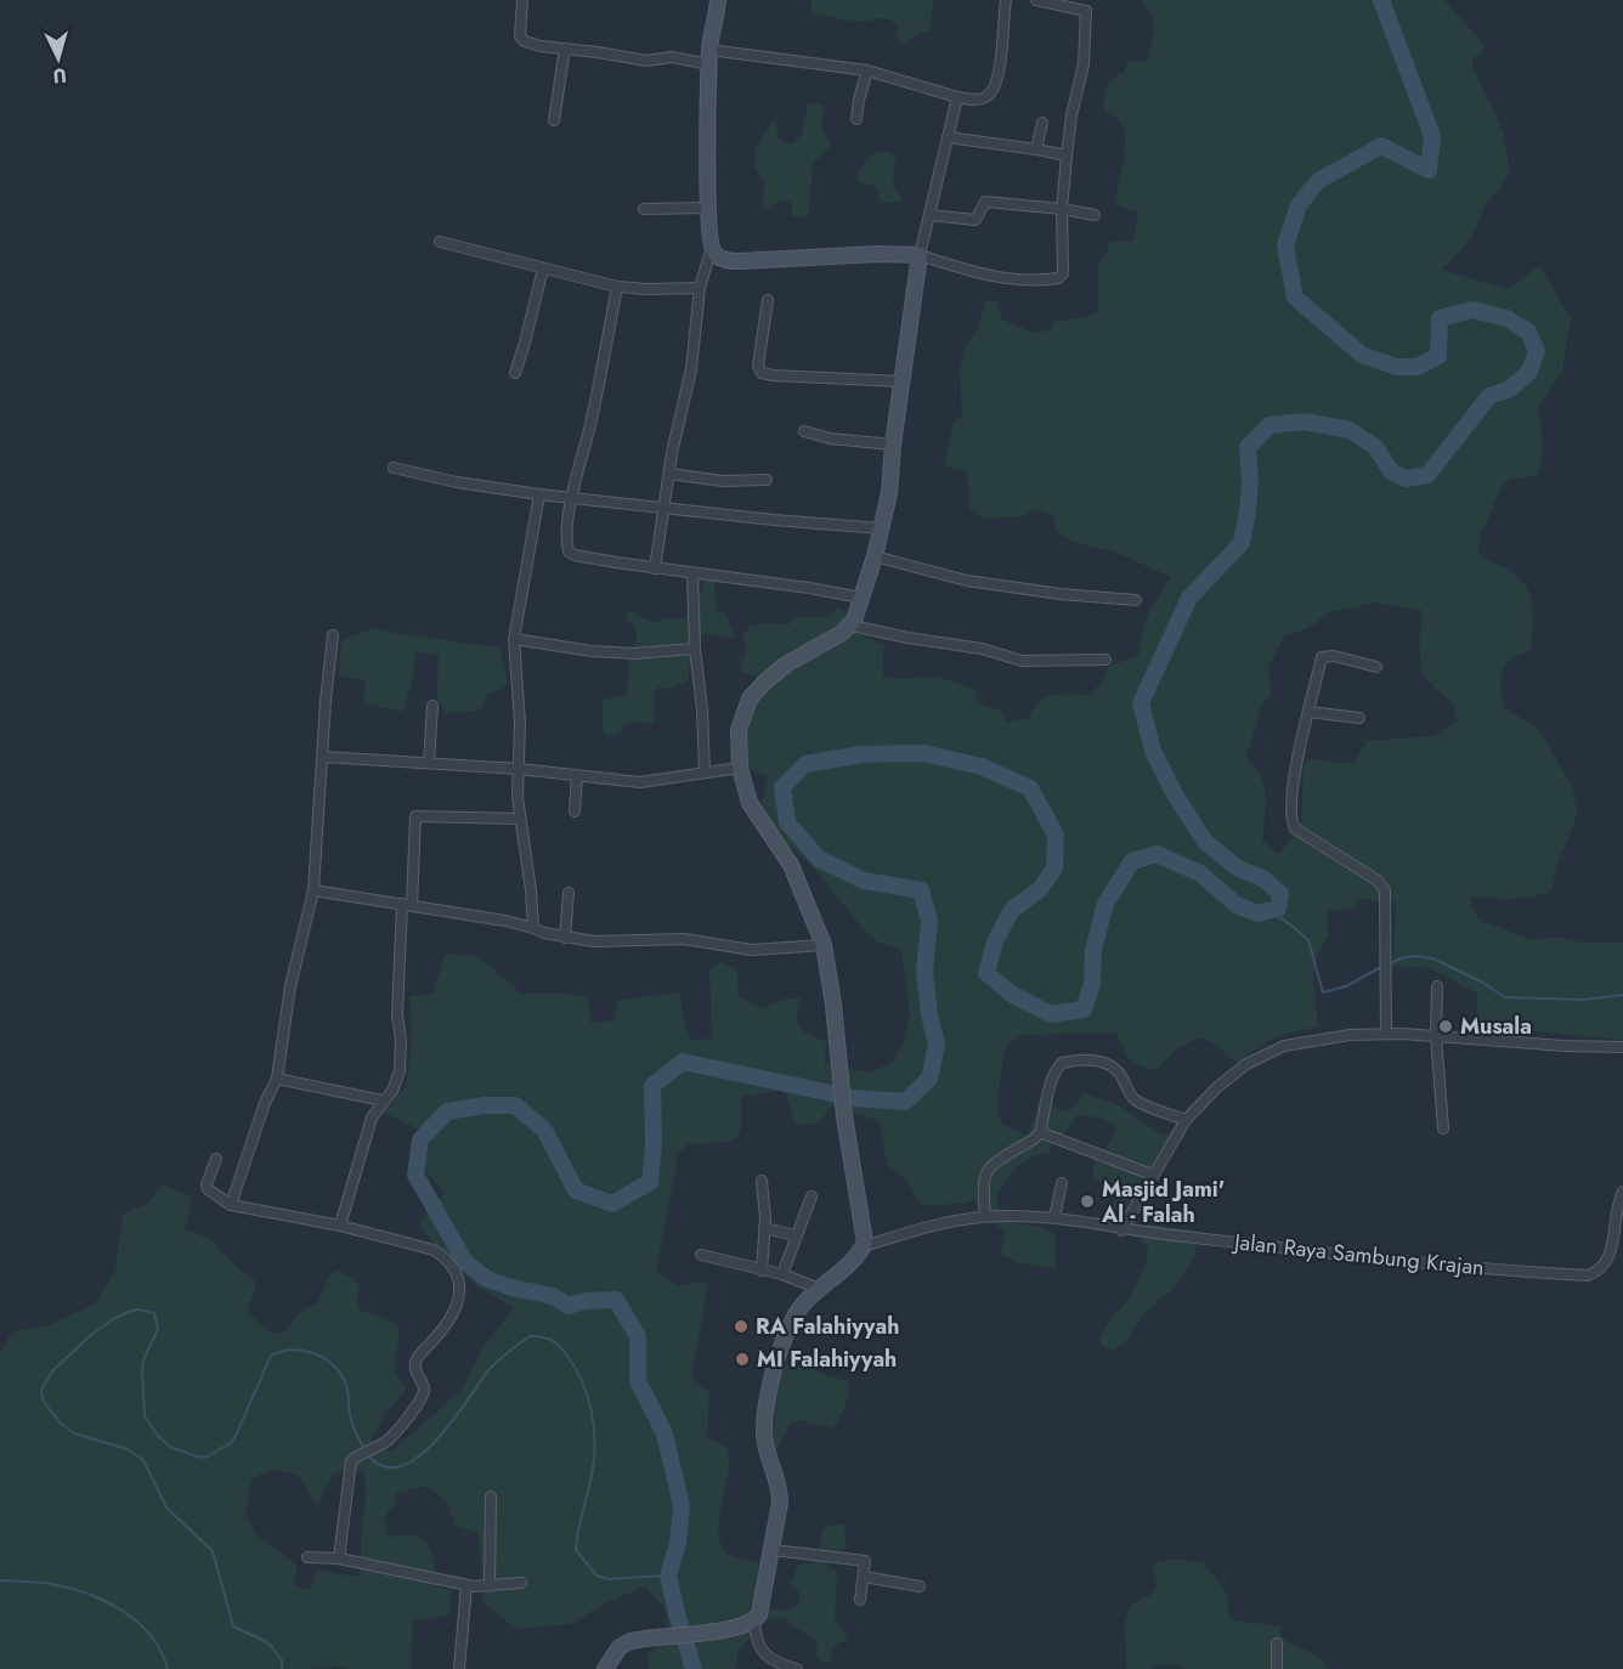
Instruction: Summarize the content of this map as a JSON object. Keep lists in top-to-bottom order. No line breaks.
{"streets":{"street":["Jalan Raya Sambung Krajan"]},"places":["Musala","Masjid Jami' Al - Falah","RA Falahiyyah","MI Falahiyyah"],"north":"bottom"}
